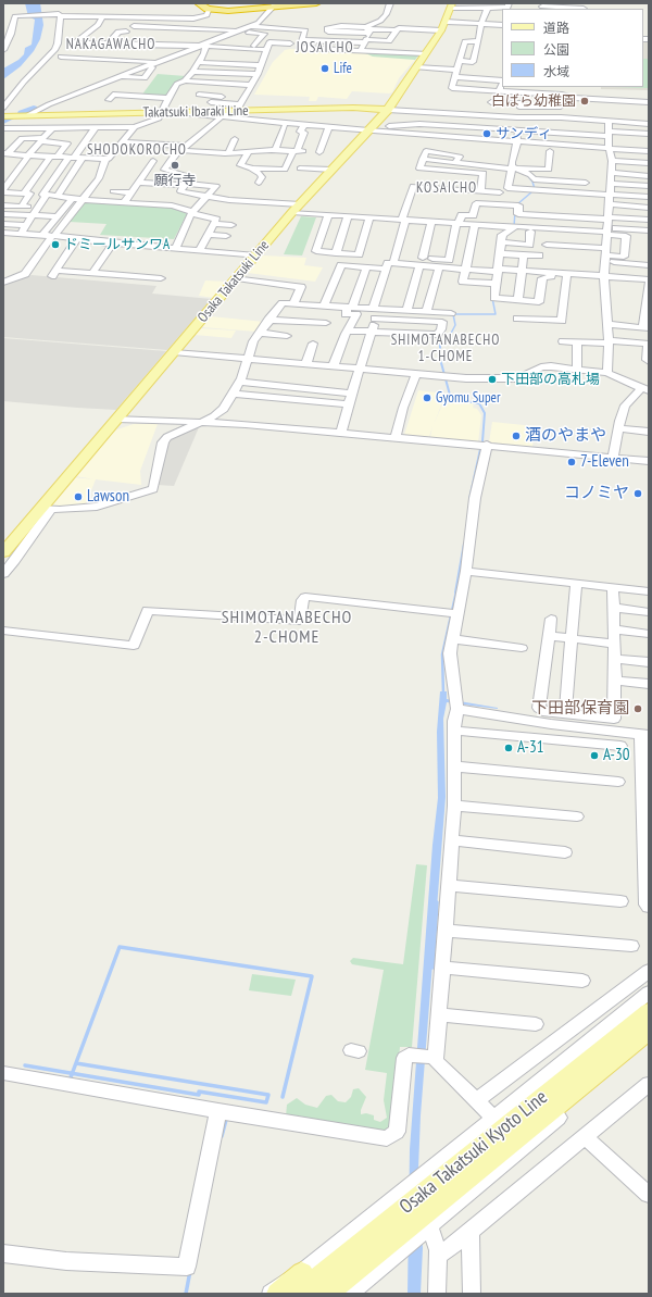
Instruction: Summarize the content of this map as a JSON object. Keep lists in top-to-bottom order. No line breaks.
{"streets":{"main road":["Takatsuki Ibaraki Line","Osaka Takatsuki Line","Osaka Takatsuki Kyoto Line"]},"crossings":[["Takatsuki Ibaraki Line","Osaka Takatsuki Line"]],"districts":["NAKAGAWACHO","JOSAICHO","SHODOKOROCHO","KOSAICHO","SHIMOTANABECHO 1-CHOME","SHIMOTANABECHO 2-CHOME"],"places":["Life","白ばら幼稚園","サンディ","願行寺","ドミールサンワA","下田部の高札場","Gyomu Super","酒のやまや","7-Eleven","コノミヤ","Lawson","下田部保育園","A-31","A-30"],"legend":["道路","公園","水域"]}
